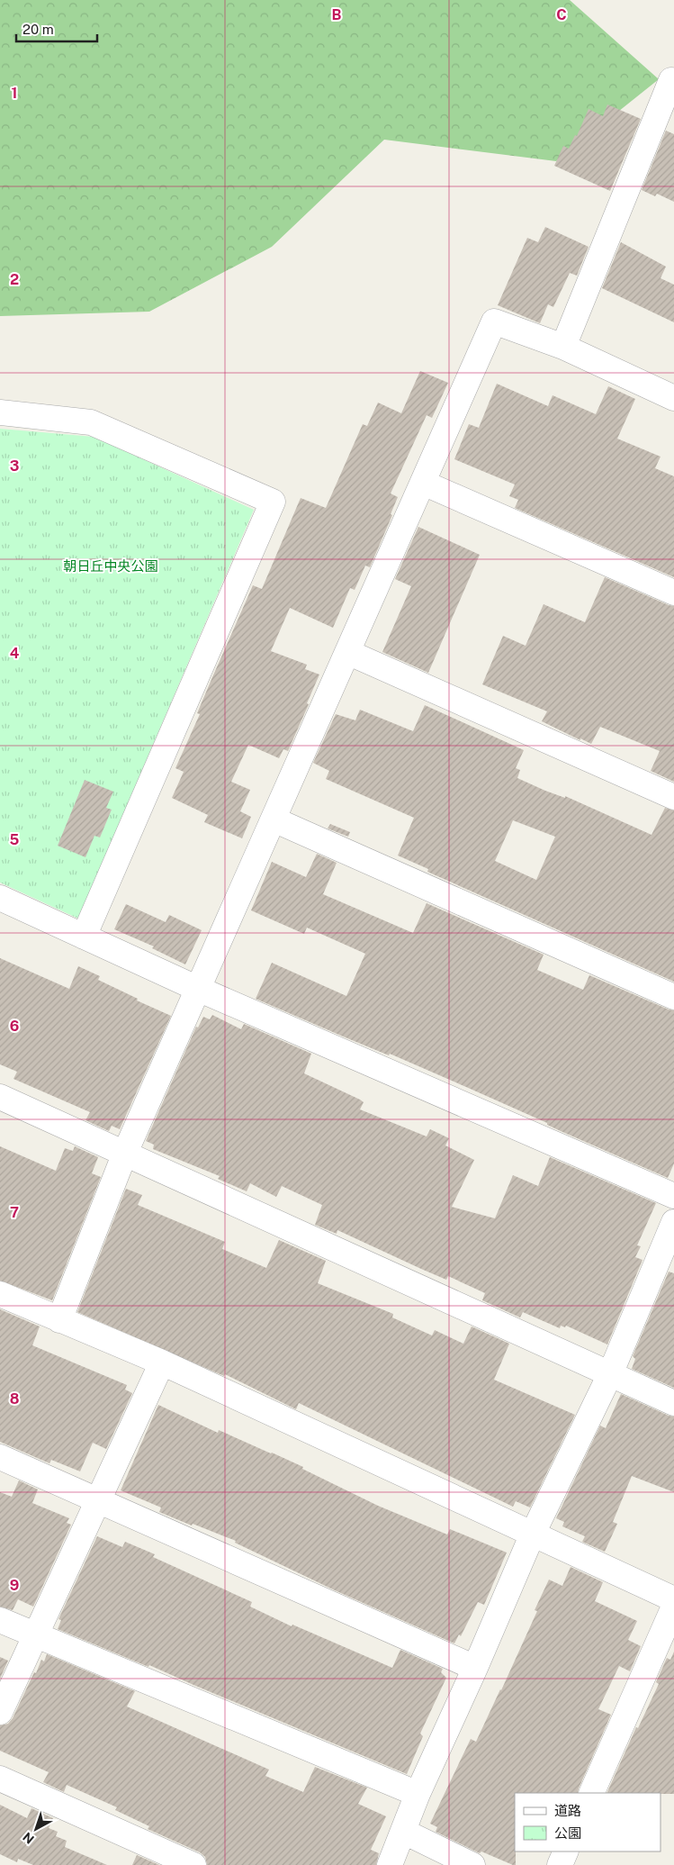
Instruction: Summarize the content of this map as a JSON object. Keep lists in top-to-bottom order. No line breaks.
{"parks":["朝日丘中央公園"],"legend":["道路","公園"],"scale_bar":"20 m","north":"bottom left","grid":{"columns":["B","C"],"rows":["1","2","3","4","5","6","7","8","9"]}}
